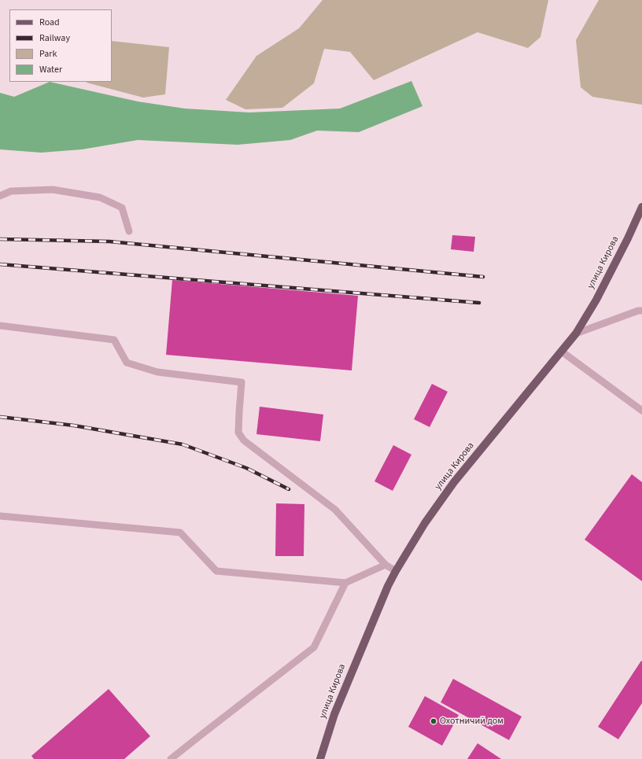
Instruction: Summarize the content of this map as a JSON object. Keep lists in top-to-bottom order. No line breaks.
{"streets":{"main road":["улица Кирова"]},"places":["Охотничий дом"],"legend":["Road","Railway","Park","Water"]}
